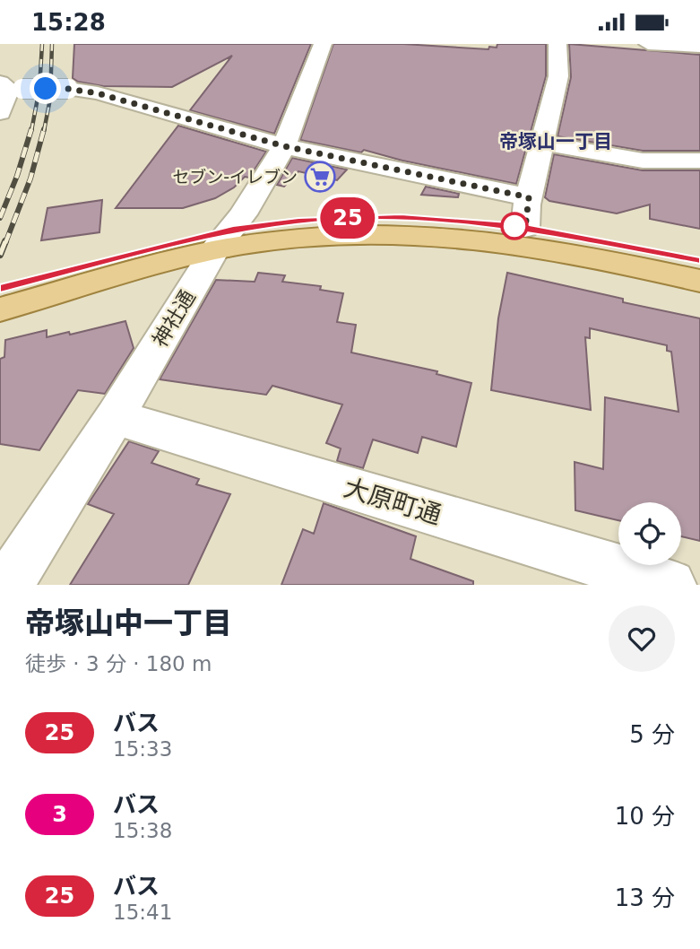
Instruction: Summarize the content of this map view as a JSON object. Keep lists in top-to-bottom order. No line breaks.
{"streets":{"street":["神社通","大原町通"]},"crossings":[["神社通","大原町通"]],"districts":["帝塚山一丁目"],"places":{"supermarket":["セブン-イレブン"]},"lines":["bus line 25"],"page":{"status":"15:28","on_map":"25","heading":["帝塚山中一丁目","徒歩 · 3 分 · 180 m"],"list":[{"mark":"25","name":"バス","note":"15:33","value":"5 分"},{"mark":"3","name":"バス","note":"15:38","value":"10 分"},{"mark":"25","name":"バス","note":"15:41","value":"13 分"}]}}
